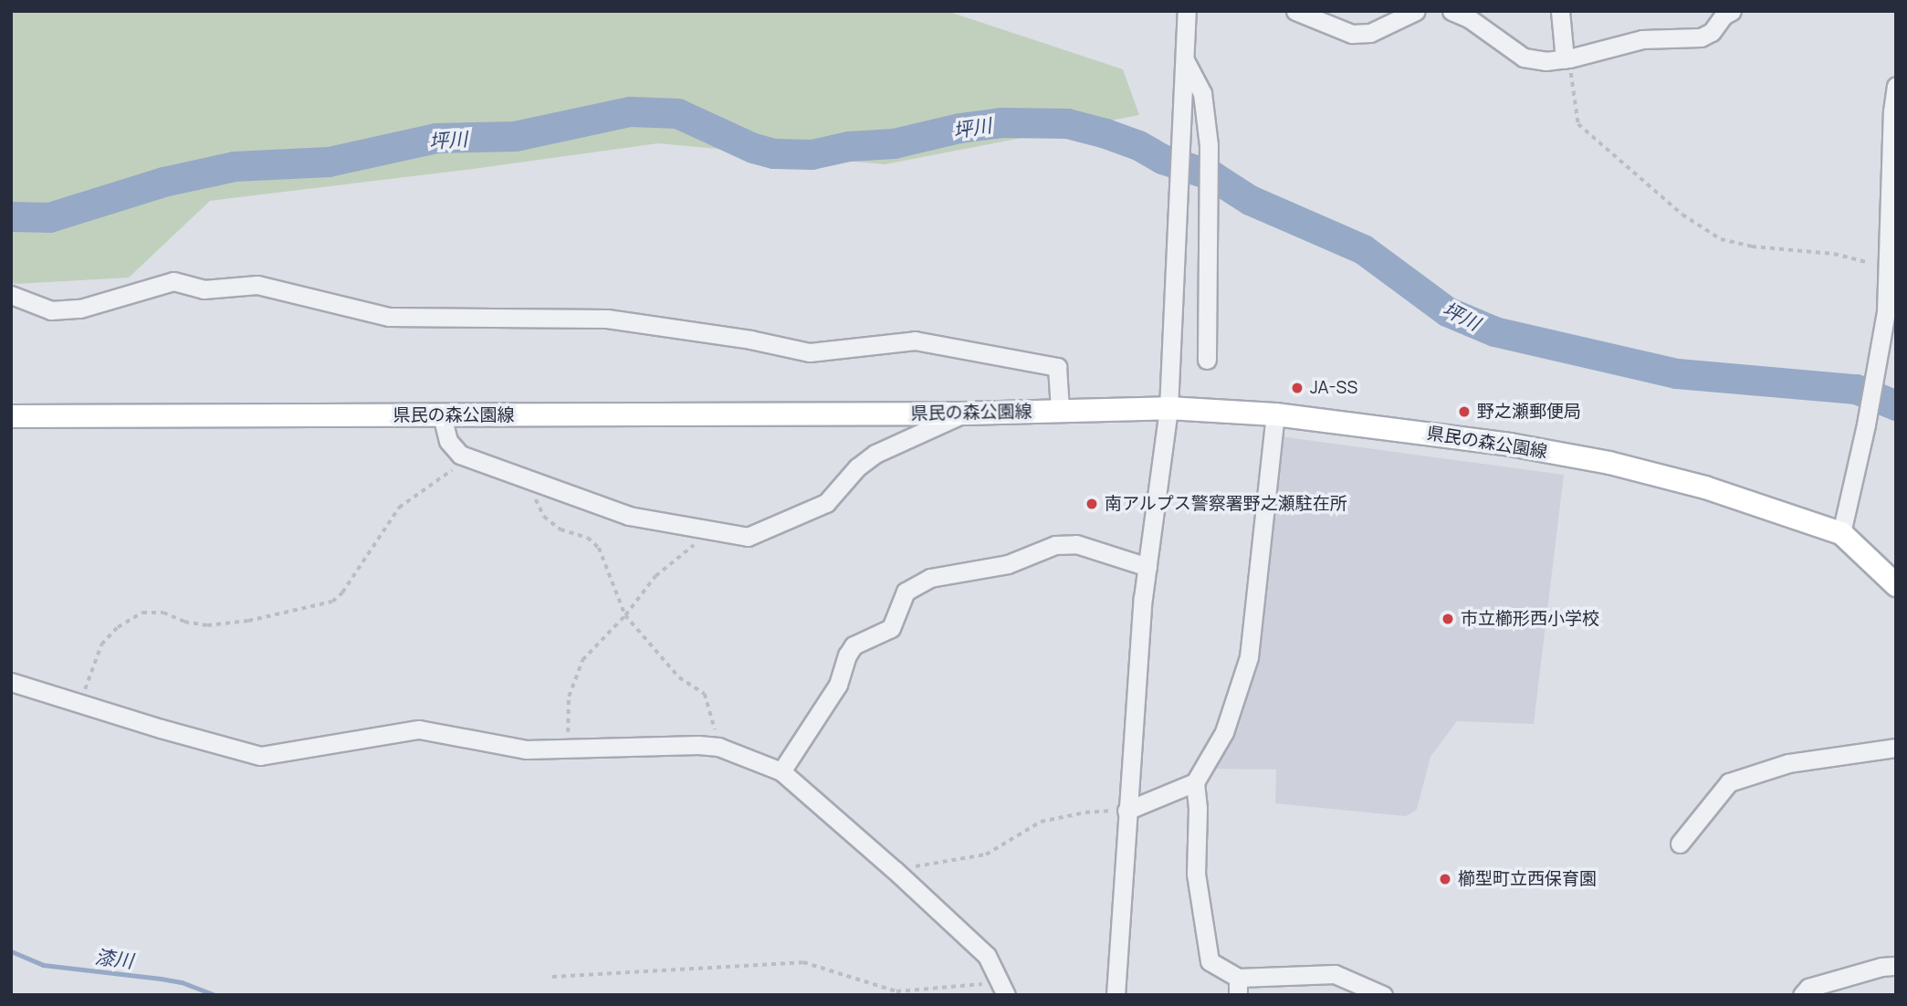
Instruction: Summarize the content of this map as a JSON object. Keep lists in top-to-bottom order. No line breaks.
{"streets":{"main road":["県民の森公園線"]},"water":["坪川","漆川"],"places":["JA-SS","野之瀬郵便局","南アルプス警察署野之瀬駐在所","市立櫛形西小学校","櫛型町立西保育園"]}
